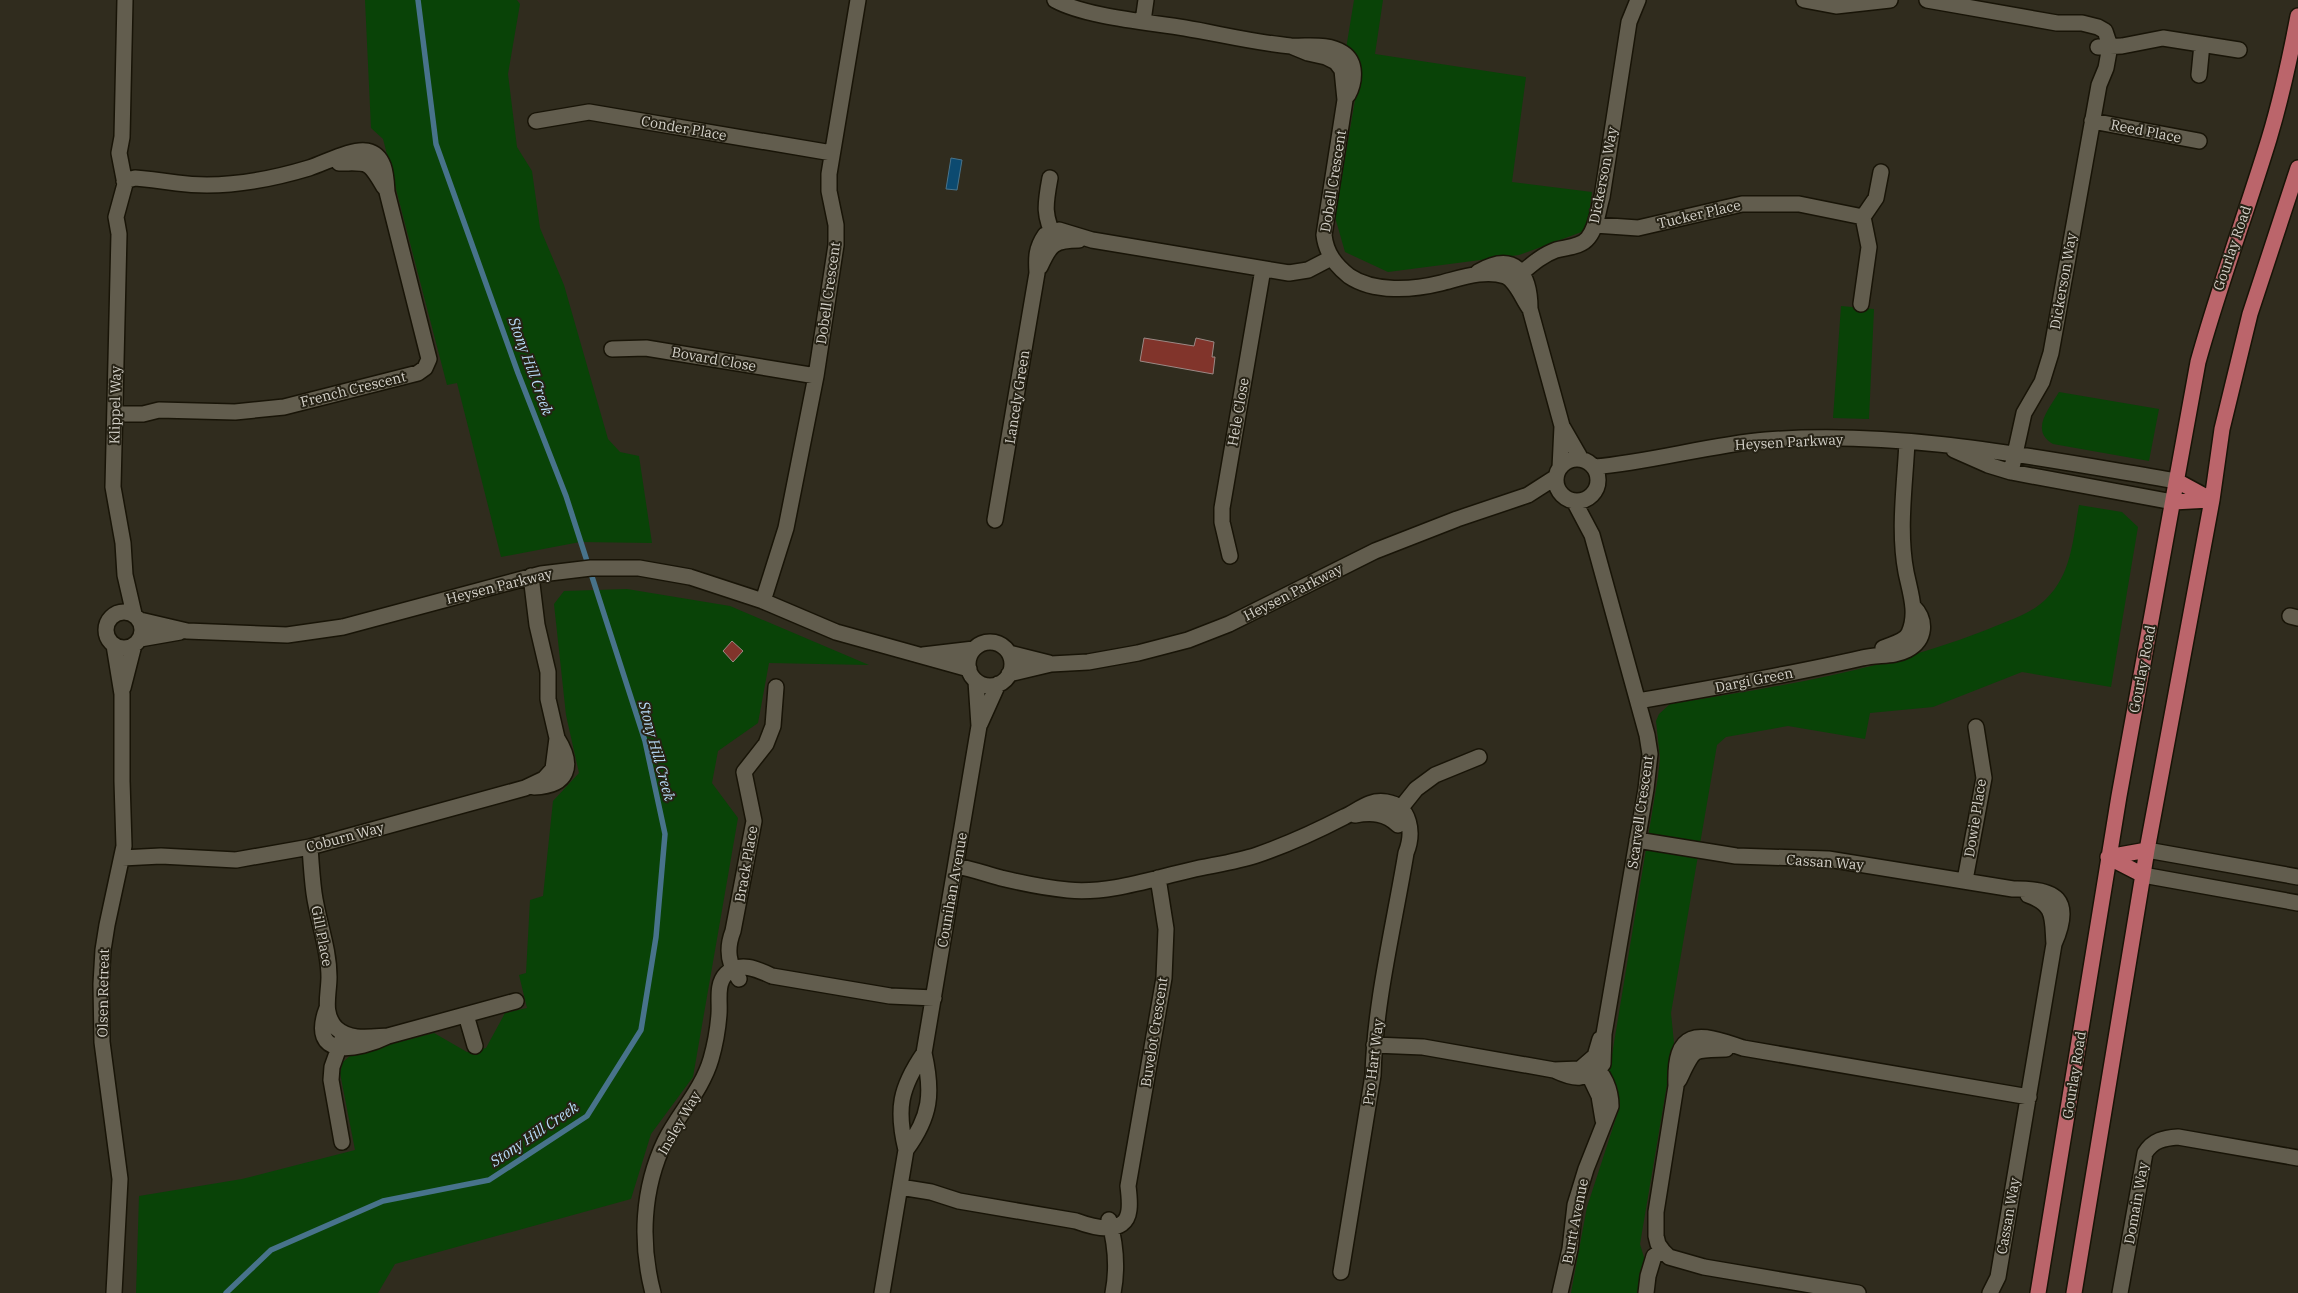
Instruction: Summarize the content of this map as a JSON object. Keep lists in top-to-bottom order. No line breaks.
{"streets":{"main road":["Gourlay Road","Heysen Parkway"],"street":["Conder Place","Reed Place","Dickerson Way","Dobell Crescent","Tucker Place","Bovard Close","French Crescent","Lancely Green","Klippel Way","Hele Close","Dargi Green","Scarvell Crescent","Dowie Place","Coburn Way","Cassan Way","Brack Place","Counihan Avenue","Gill Place","Olsen Retreat","Buvelot Crescent","Pro Hart Way","Insley Way","Domain Way","Burtt Avenue"]},"crossings":[["Conder Place","Dobell Crescent"],["Reed Place","Dickerson Way"],["Dickerson Way","Tucker Place"],["Dickerson Way","Heysen Parkway"],["Dobell Crescent","Bovard Close"],["Dobell Crescent","Heysen Parkway"],["Gourlay Road","Heysen Parkway"],["French Crescent","Klippel Way"],["Klippel Way","Heysen Parkway"],["Klippel Way","Olsen Retreat"],["Heysen Parkway","Dargi Green"],["Heysen Parkway","Scarvell Crescent"],["Heysen Parkway","Coburn Way"],["Heysen Parkway","Counihan Avenue"],["Heysen Parkway","Olsen Retreat"],["Dargi Green","Scarvell Crescent"],["Scarvell Crescent","Cassan Way"],["Scarvell Crescent","Burtt Avenue"],["Dowie Place","Cassan Way"],["Coburn Way","Gill Place"],["Coburn Way","Olsen Retreat"],["Brack Place","Insley Way"]],"water":["Stony Hill Creek"]}
